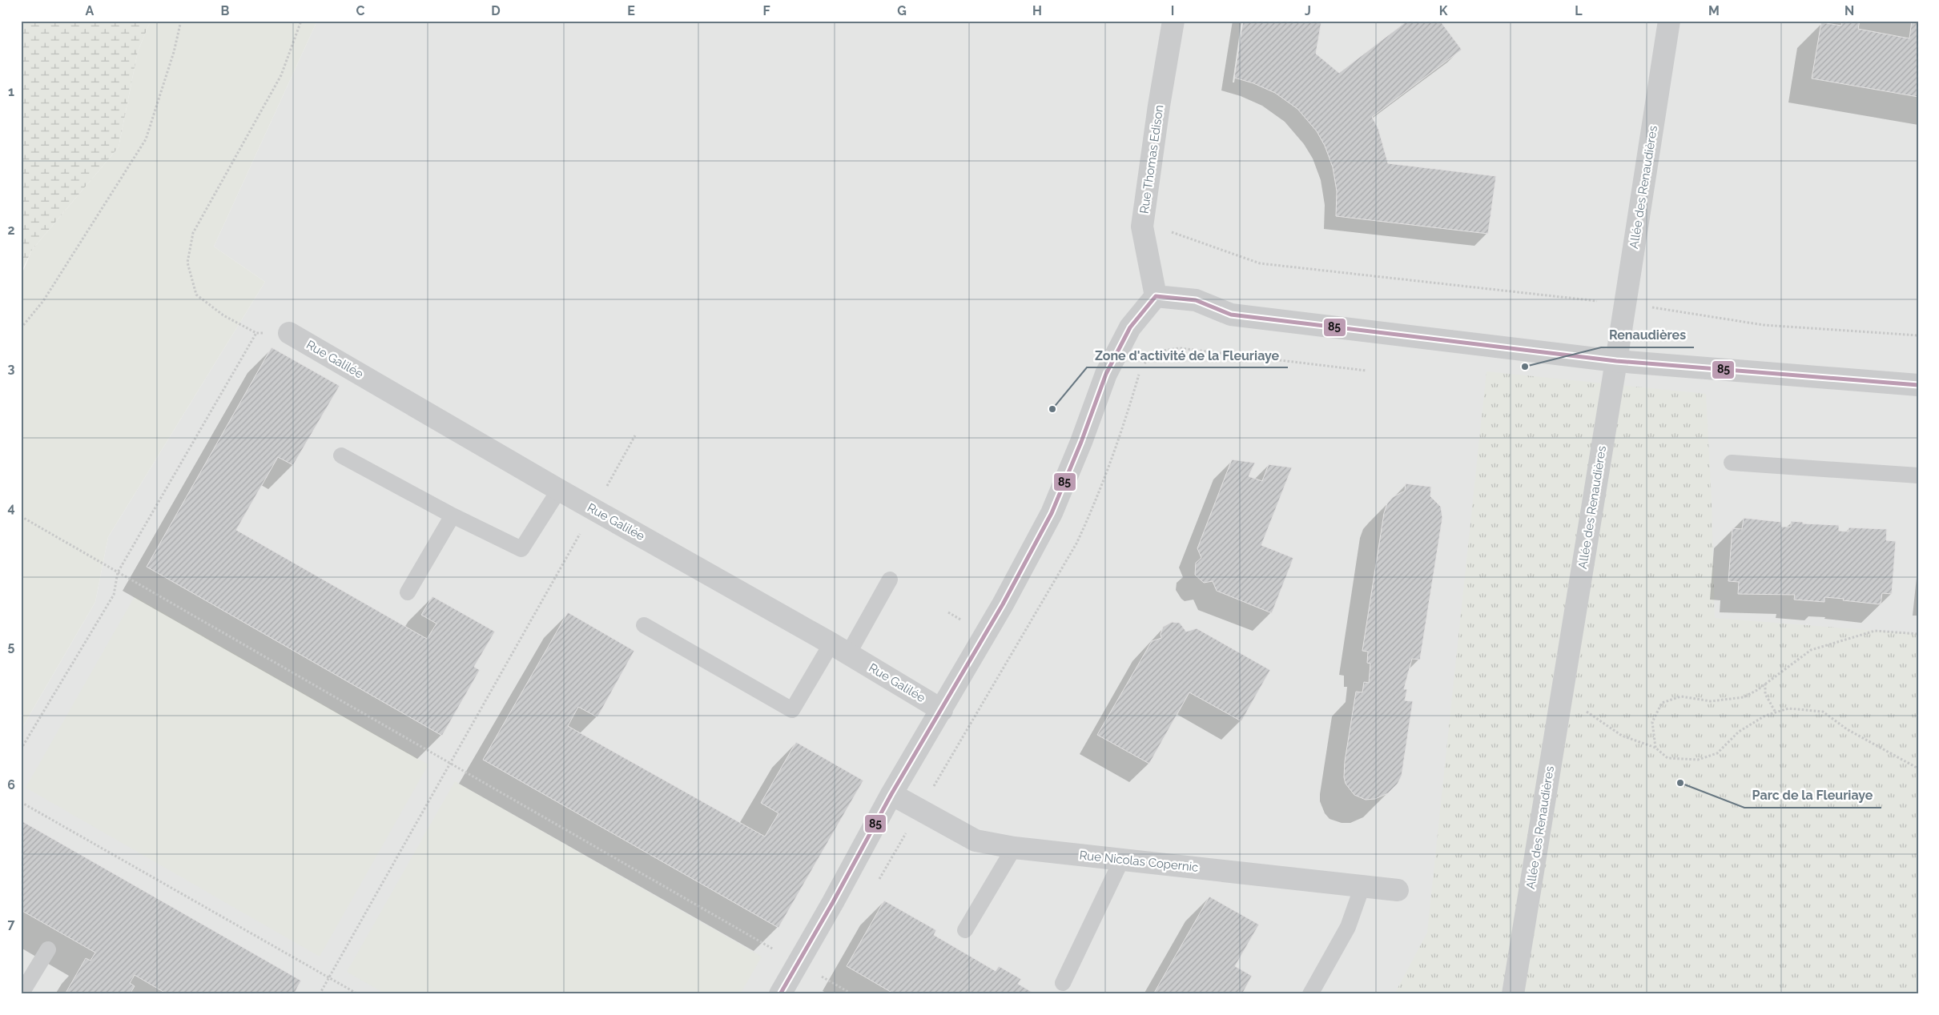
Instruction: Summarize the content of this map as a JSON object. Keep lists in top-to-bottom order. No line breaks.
{"streets":{"street":["Rue Thomas Edison","Allée des Renaudières","Rue Galilée","Rue Nicolas Copernic"]},"places":["Renaudières","Zone d'activité de la Fleuriaye","Parc de la Fleuriaye"],"lines":["transit line 85"],"grid":{"columns":["A","B","C","D","E","F","G","H","I","J","K","L","M","N"],"rows":["1","2","3","4","5","6","7"]}}
